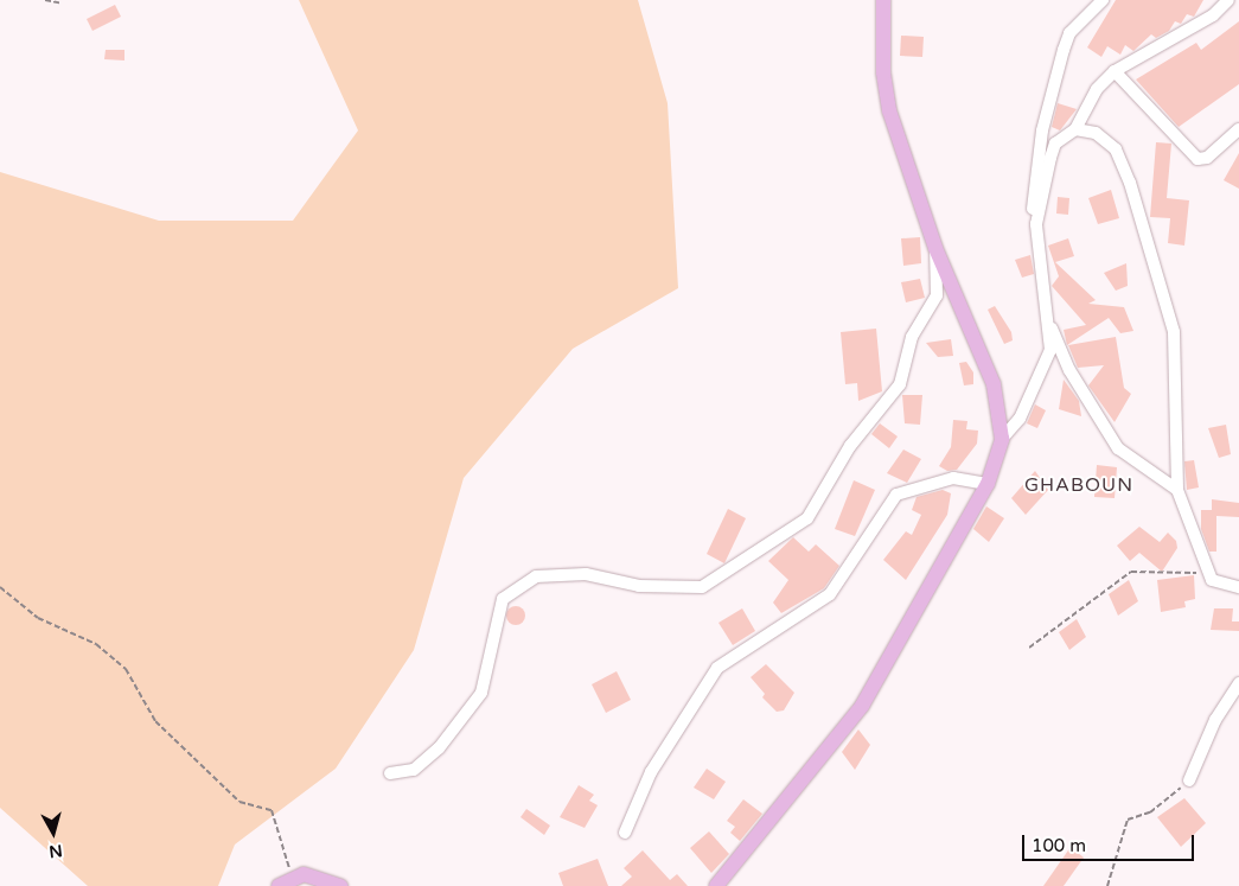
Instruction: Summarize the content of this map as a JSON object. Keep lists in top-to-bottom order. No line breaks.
{"districts":["GHABOUN"],"scale_bar":"100 m","north":"bottom"}
